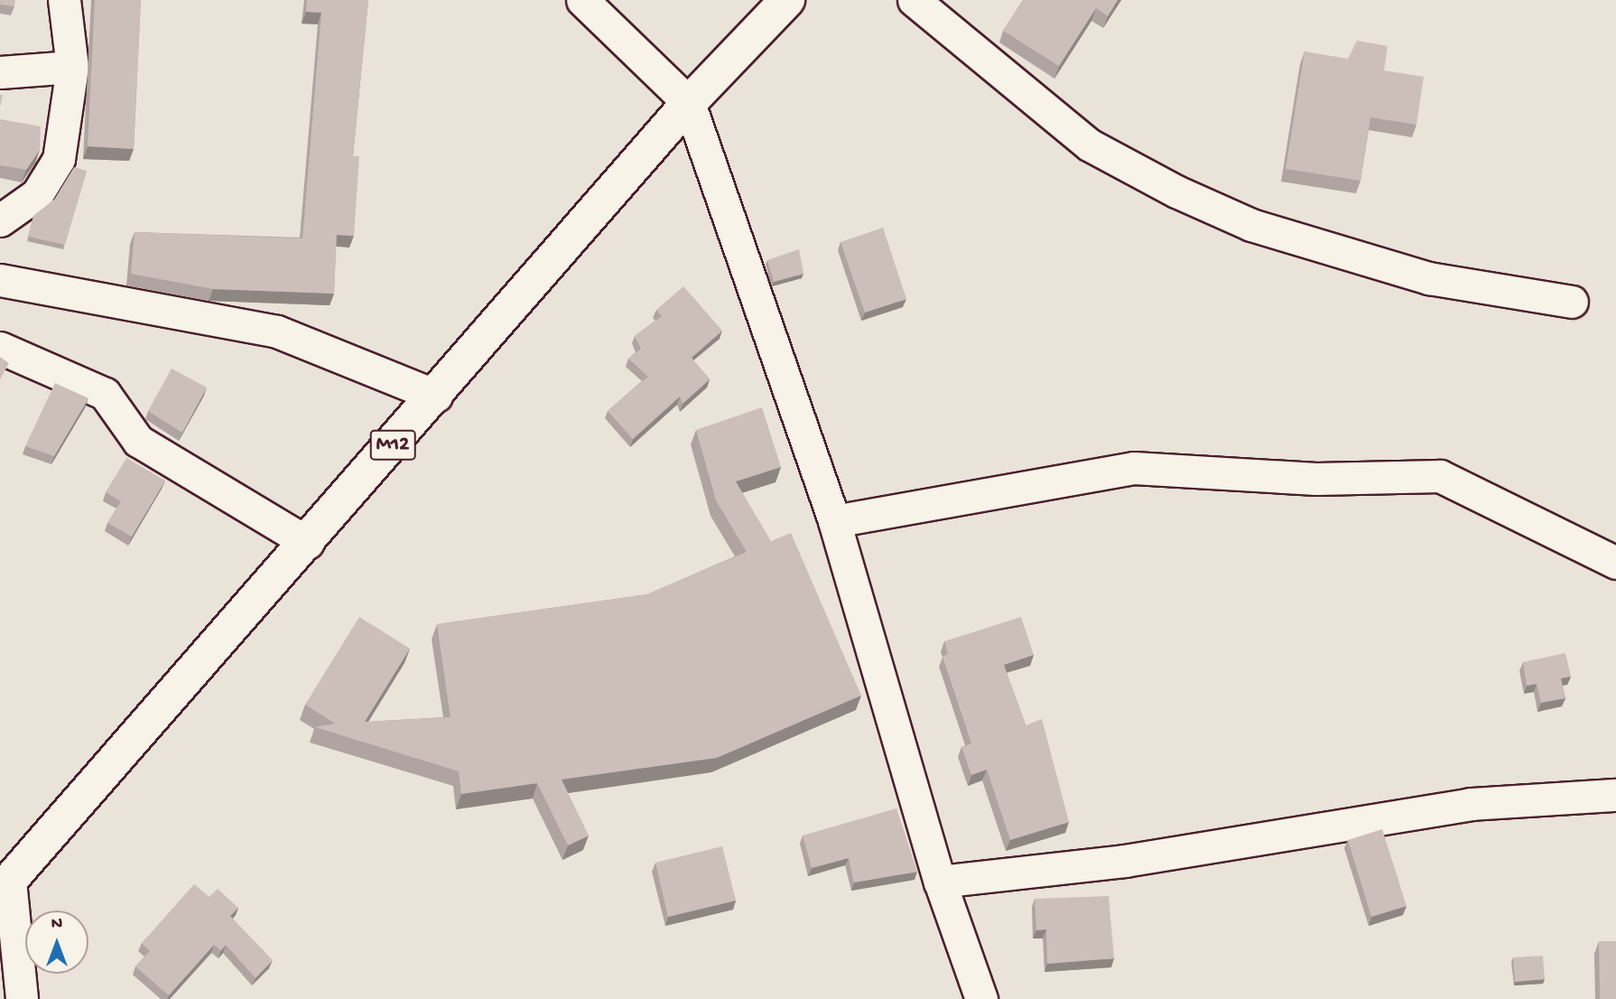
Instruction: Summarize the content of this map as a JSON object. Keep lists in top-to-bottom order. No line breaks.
{"streets":{"highway":["M12"]},"north":"top"}
